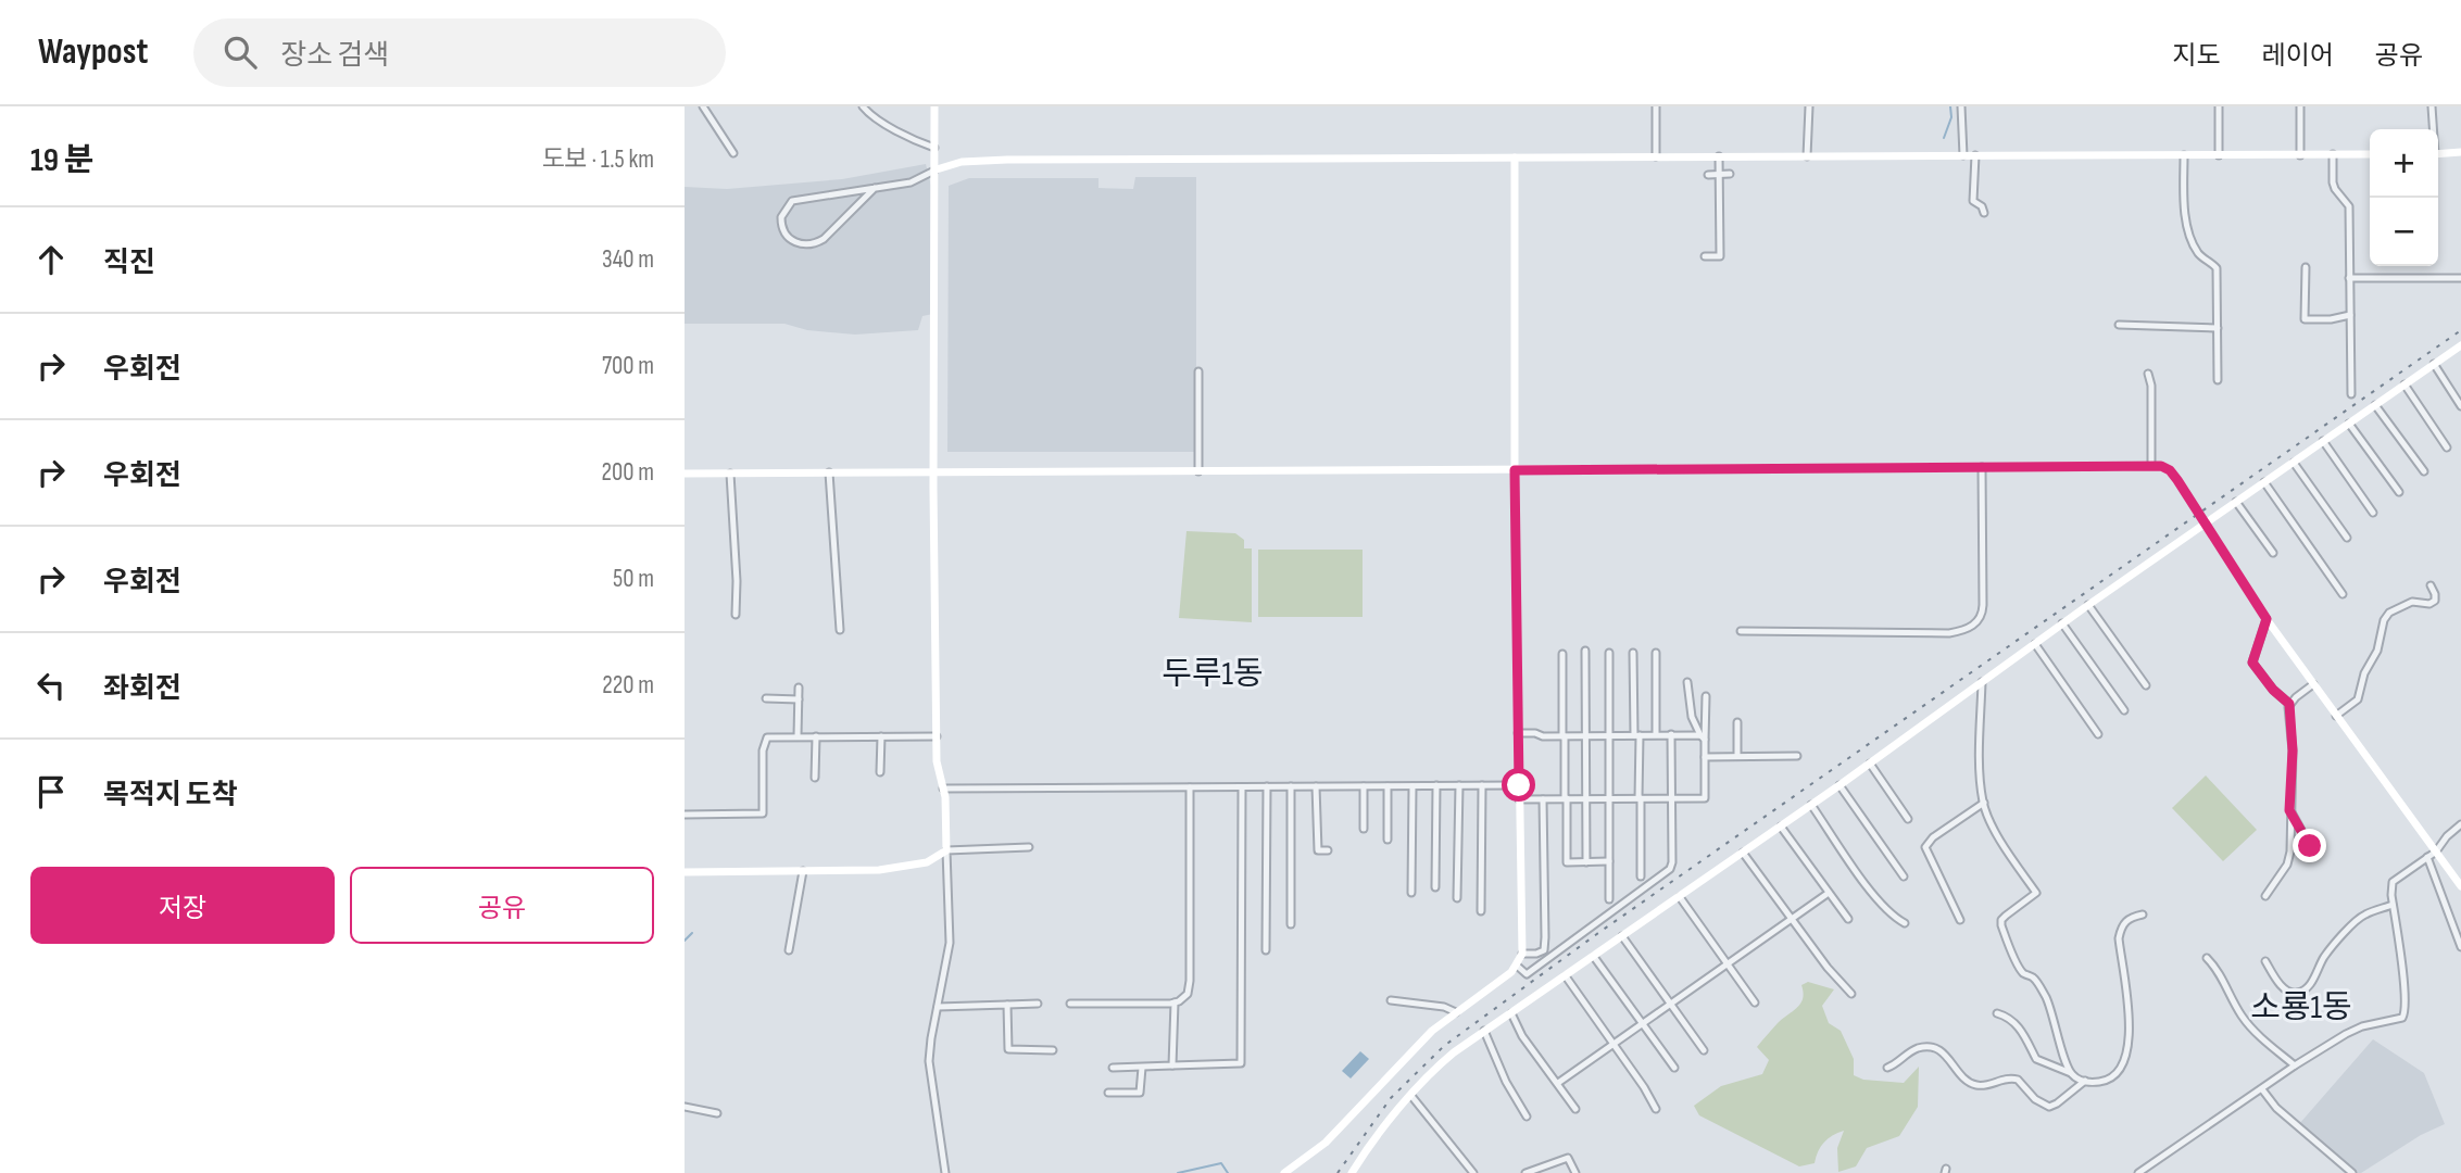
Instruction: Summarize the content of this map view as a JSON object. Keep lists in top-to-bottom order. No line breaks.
{"districts":["두루1동","소룡1동"],"page":{"header":"Waypost","search":"장소 검색","nav":["지도","레이어","공유"],"heading":["19 분","도보 · 1.5 km"],"map_buttons":["+","−"],"list":[["직진","340 m"],["우회전","700 m"],["우회전","200 m"],["우회전","50 m"],["좌회전","220 m"],"목적지 도착"],"buttons":["저장","공유"]}}
